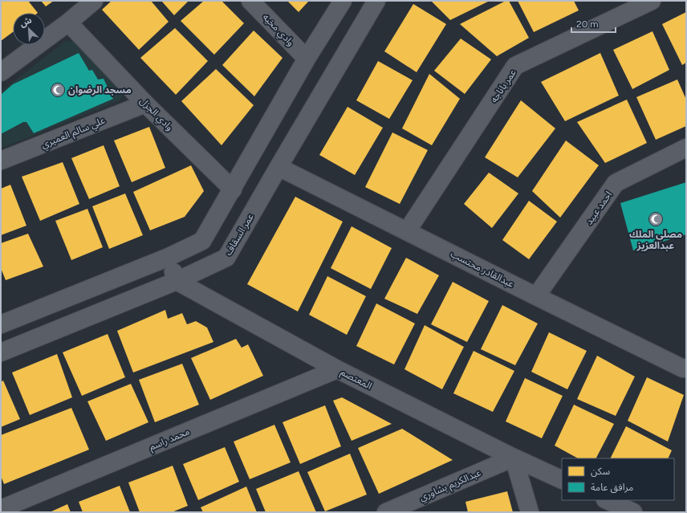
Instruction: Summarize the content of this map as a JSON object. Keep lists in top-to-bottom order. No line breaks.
{"streets":{"street":["وادي مخيه","عمر باناجه","وادي الجزل","علي سالم العميري","احمد عبيد","عمر السقاف","عبدالقادر محتسب","المعتصم","محمد راسم","عبدالكريم بشاوري"]},"crossings":[["عمر باناجه","عبدالقادر محتسب"],["وادي الجزل","علي سالم العميري"],["احمد عبيد","عبدالقادر محتسب"],["عمر السقاف","عبدالقادر محتسب"],["عمر السقاف","المعتصم"],["المعتصم","محمد راسم"],["المعتصم","عبدالكريم بشاوري"]],"places":{"mosque":["مسجد الرضوان","مصلي الملك عبدالعزيز"]},"legend":["سكن","مرافق عامة"],"scale_bar":"20 m","north":"top left"}
